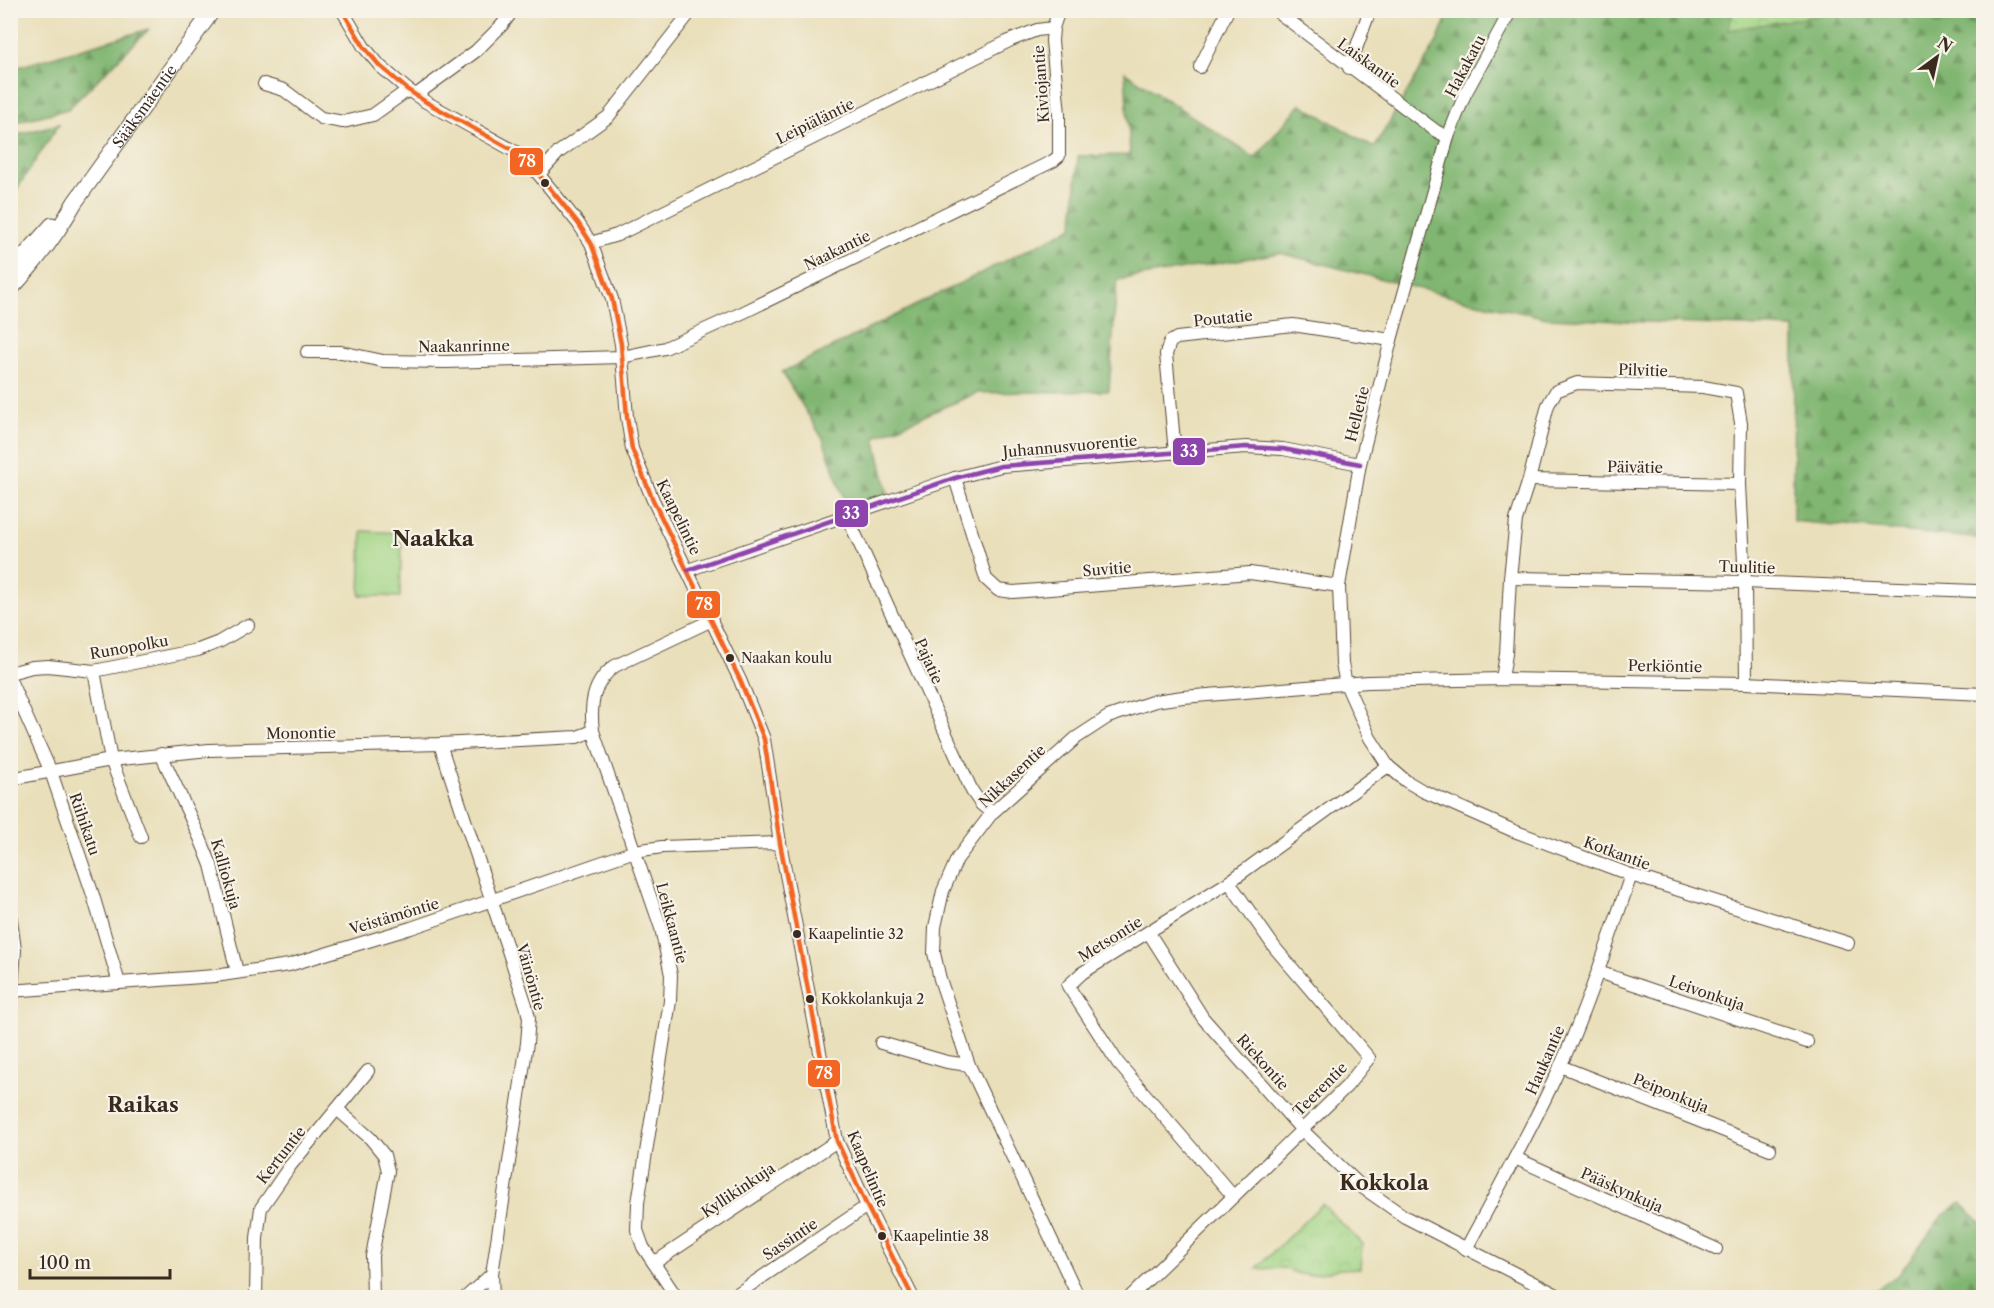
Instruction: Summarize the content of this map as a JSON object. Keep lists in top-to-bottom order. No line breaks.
{"streets":{"main road":["Sääksmäentie"],"street":["Laiskantie","Hakakatu","Kiviojantie","Leipiäläntie","Naakantie","Poutatie","Naakanrinne","Pilvitie","Helletie","Juhannusvuorentie","Päivätie","Kaapelintie","Tuulitie","Suvitie","Runopolku","Pajatie","Perkiöntie","Monontie","Nikkasentie","Riihikatu","Kotkantie","Kalliokuja","Veistämöntie","Leikkaantie","Metsontie","Väinöntie","Leivonkuja","Haukantie","Riekontie","Teerentie","Peiponkuja","Kertuntie","Kyllikinkuja","Pääskynkuja","Sassintie"]},"crossings":[["Laiskantie","Hakakatu"],["Laiskantie","Helletie"],["Hakakatu","Helletie"],["Kiviojantie","Leipiäläntie"],["Kiviojantie","Naakantie"],["Leipiäläntie","Kaapelintie"],["Naakantie","Naakanrinne"],["Naakantie","Kaapelintie"],["Poutatie","Helletie"],["Poutatie","Juhannusvuorentie"],["Naakanrinne","Kaapelintie"],["Pilvitie","Päivätie"],["Pilvitie","Tuulitie"],["Pilvitie","Perkiöntie"],["Helletie","Juhannusvuorentie"],["Helletie","Suvitie"],["Helletie","Perkiöntie"],["Helletie","Nikkasentie"],["Helletie","Kotkantie"],["Helletie","Metsontie"],["Juhannusvuorentie","Kaapelintie"],["Juhannusvuorentie","Suvitie"],["Juhannusvuorentie","Pajatie"],["Kaapelintie","Veistämöntie"],["Kaapelintie","Leikkaantie"],["Kaapelintie","Kyllikinkuja"],["Kaapelintie","Sassintie"],["Pajatie","Nikkasentie"],["Perkiöntie","Nikkasentie"],["Monontie","Riihikatu"],["Monontie","Kalliokuja"],["Monontie","Leikkaantie"],["Monontie","Väinöntie"],["Riihikatu","Veistämöntie"],["Kotkantie","Metsontie"],["Kotkantie","Haukantie"],["Kalliokuja","Veistämöntie"],["Veistämöntie","Leikkaantie"],["Veistämöntie","Väinöntie"],["Leikkaantie","Kyllikinkuja"],["Metsontie","Riekontie"],["Metsontie","Teerentie"],["Leivonkuja","Haukantie"],["Haukantie","Riekontie"],["Haukantie","Peiponkuja"],["Haukantie","Pääskynkuja"],["Riekontie","Teerentie"]],"districts":["Naakka","Raikas","Kokkola"],"places":["Naakan koulu","Kaapelintie 32","Kokkolankuja 2","Kaapelintie 38"],"lines":["transit line 78","transit line 33"],"scale_bar":"100 m","north":"top right"}
